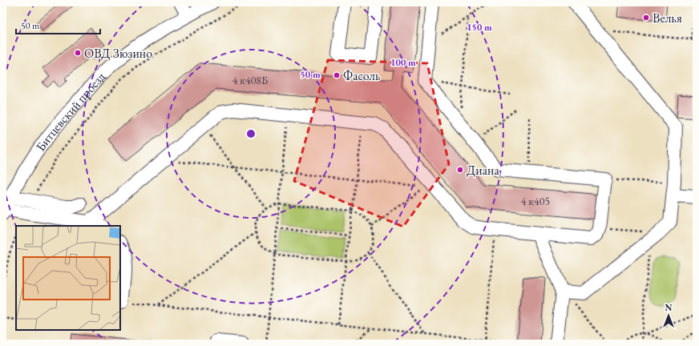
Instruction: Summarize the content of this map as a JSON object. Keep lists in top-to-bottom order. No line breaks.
{"streets":{"street":["Битцевский проезд"]},"places":["Велья","ОВД Зюзино","Фасоль","Диана"],"house_numbers":["4 к408Б","4 к405"],"scale_bar":"50 m","north":"top","rings":["150 m","100 m","50 m"]}
